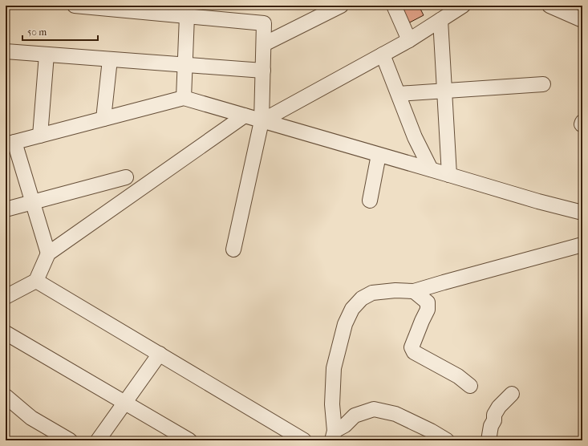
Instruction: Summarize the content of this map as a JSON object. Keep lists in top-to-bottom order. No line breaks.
{"scale_bar":"50 m"}
